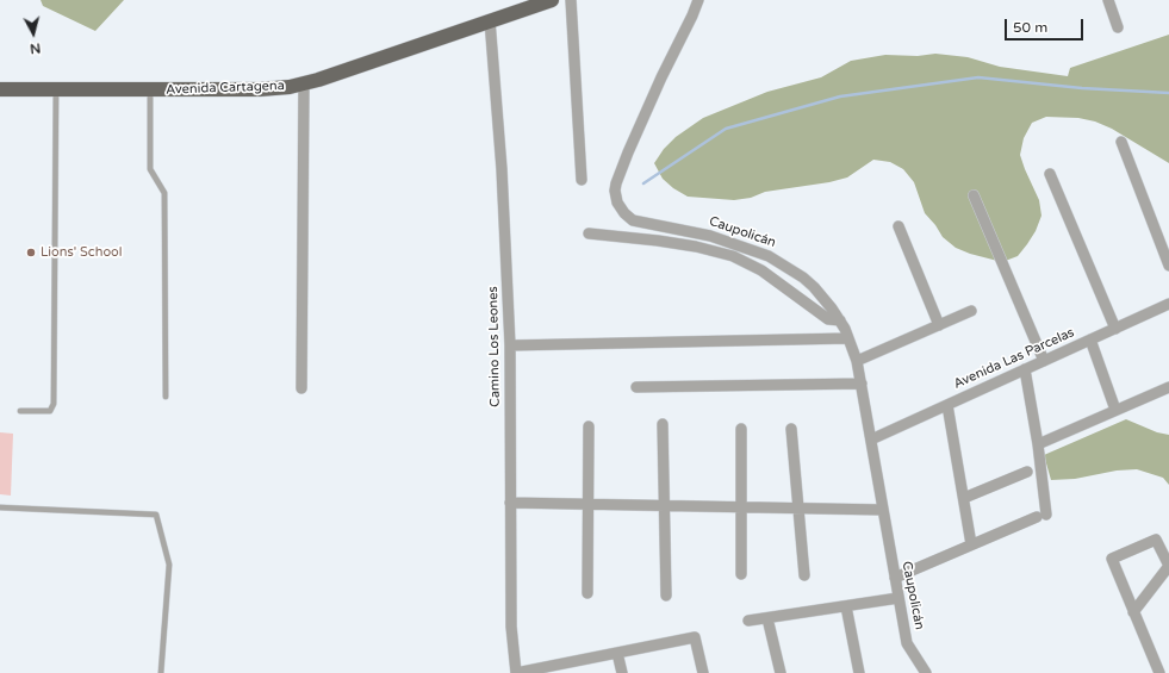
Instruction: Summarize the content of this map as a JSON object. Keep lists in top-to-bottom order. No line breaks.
{"streets":{"main road":["Avenida Cartagena"],"street":["Caupolicán","Camino Los Leones","Avenida Las Parcelas"]},"crossings":[["Avenida Cartagena","Camino Los Leones"],["Caupolicán","Avenida Las Parcelas"]],"places":["Lions' School"],"scale_bar":"50 m","north":"bottom"}
